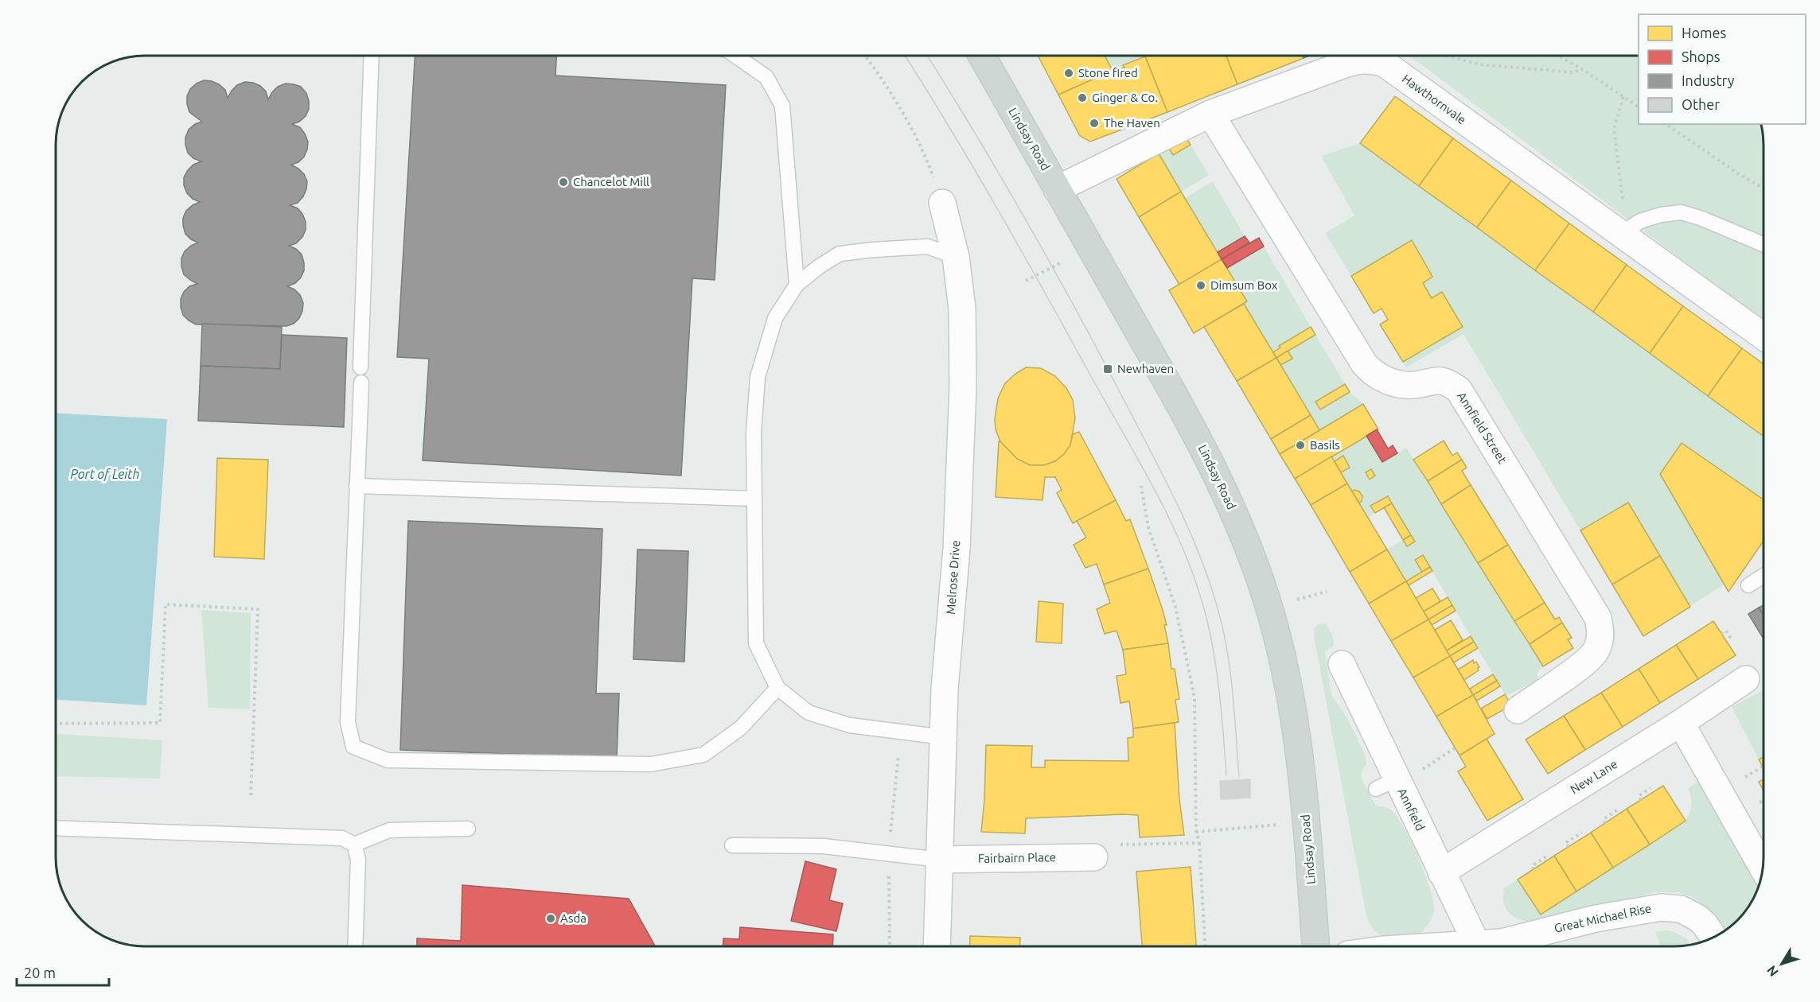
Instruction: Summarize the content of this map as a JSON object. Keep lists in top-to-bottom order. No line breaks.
{"streets":{"main road":["Lindsay Road"],"street":["Hawthornvale","Annfield Street","Melrose Drive","New Lane","Annfield","Fairbairn Place","Great Michael Rise"]},"crossings":[["Hawthornvale","Lindsay Road"],["Hawthornvale","Annfield Street"],["Melrose Drive","Fairbairn Place"],["New Lane","Annfield"]],"water":["Port of Leith"],"places":{"other":["Stone fired","Ginger & Co.","The Haven","Chancelot Mill","Dimsum Box","Basils","Asda"],"transit":["Newhaven"]},"legend":["Homes","Shops","Industry","Other"],"scale_bar":"20 m","north":"bottom left"}
